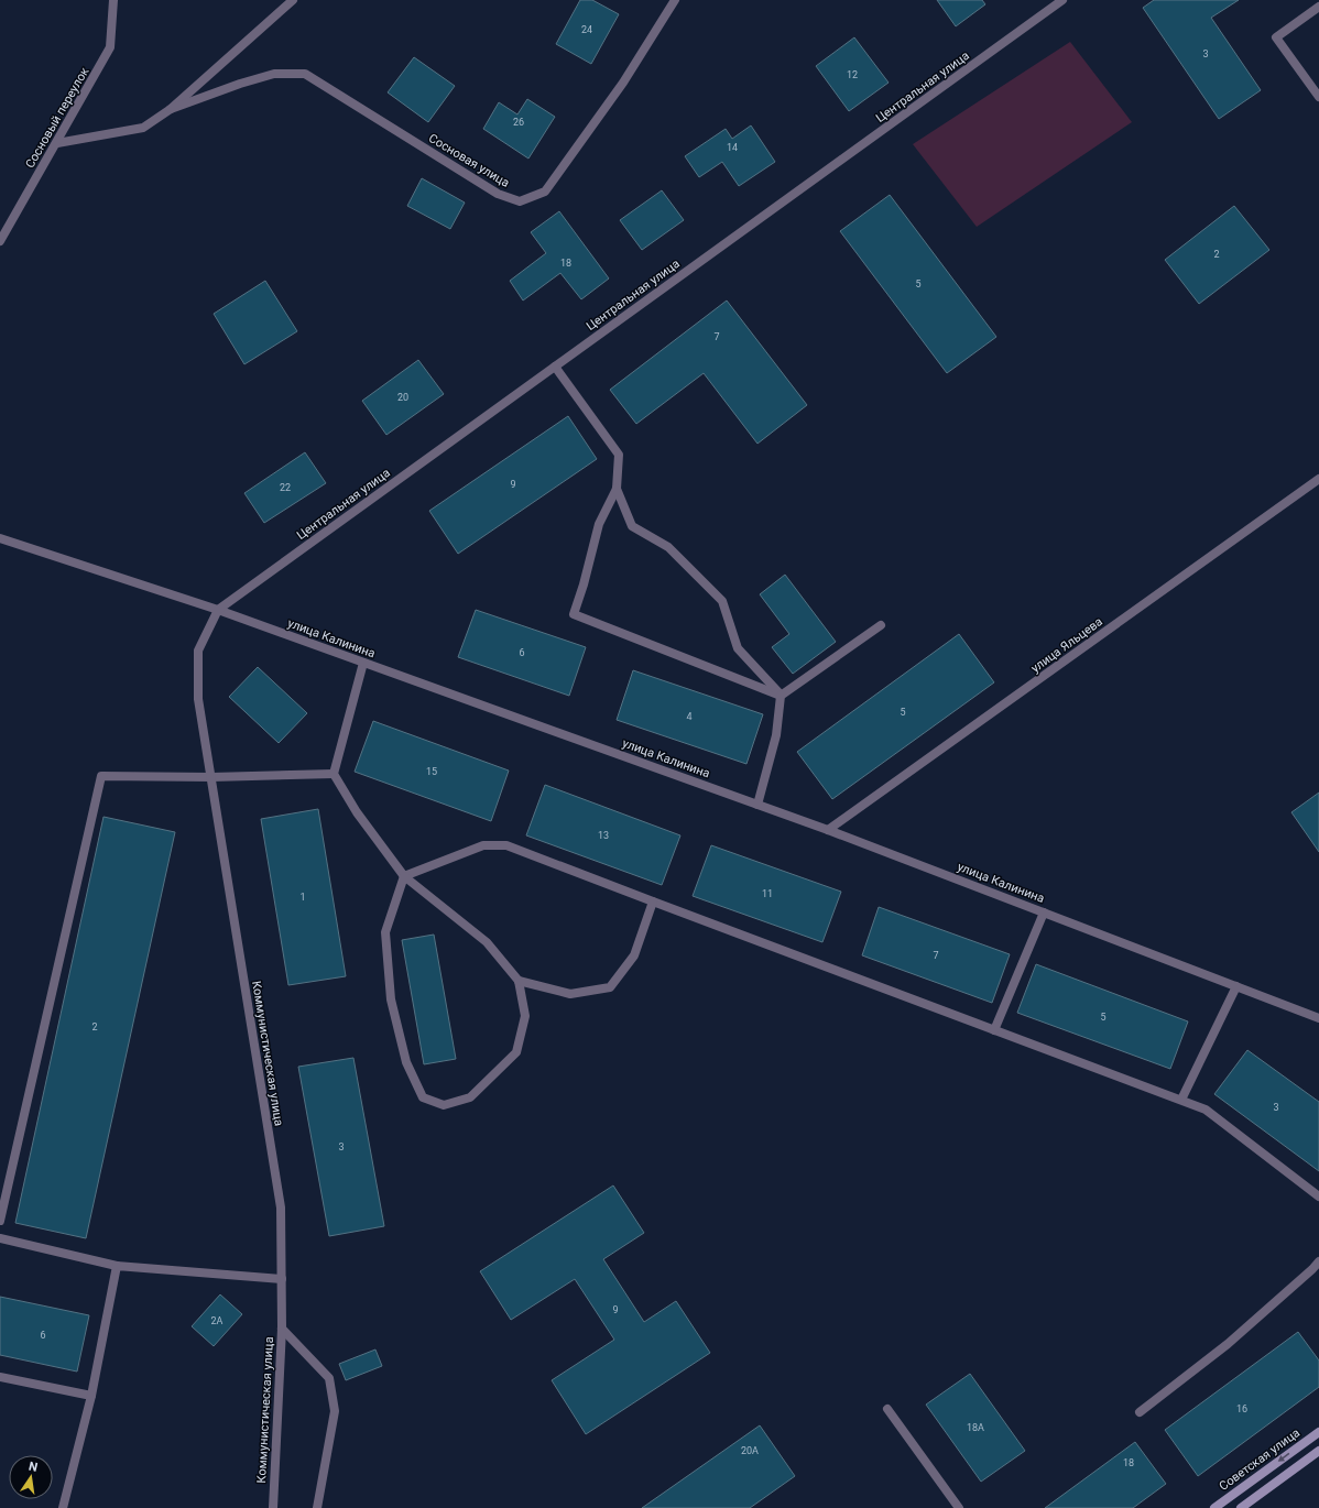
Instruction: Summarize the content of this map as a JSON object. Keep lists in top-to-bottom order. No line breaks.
{"streets":{"street":["Центральная улица","Сосновый переулок","Сосновая улица","улица Калинина","улица Яльцева","Коммунистическая улица","Советская улица"]},"crossings":[["Центральная улица","улица Калинина"],["Центральная улица","Коммунистическая улица"],["улица Калинина","улица Яльцева"],["улица Калинина","Коммунистическая улица"]],"house_numbers":["24","3","12","26","14","2","18","5","7","20","9","22","6","5","4","15","13","11","1","7","5","2","3","3","9","2А","6","16","18А","20А","18"],"north":"top"}
